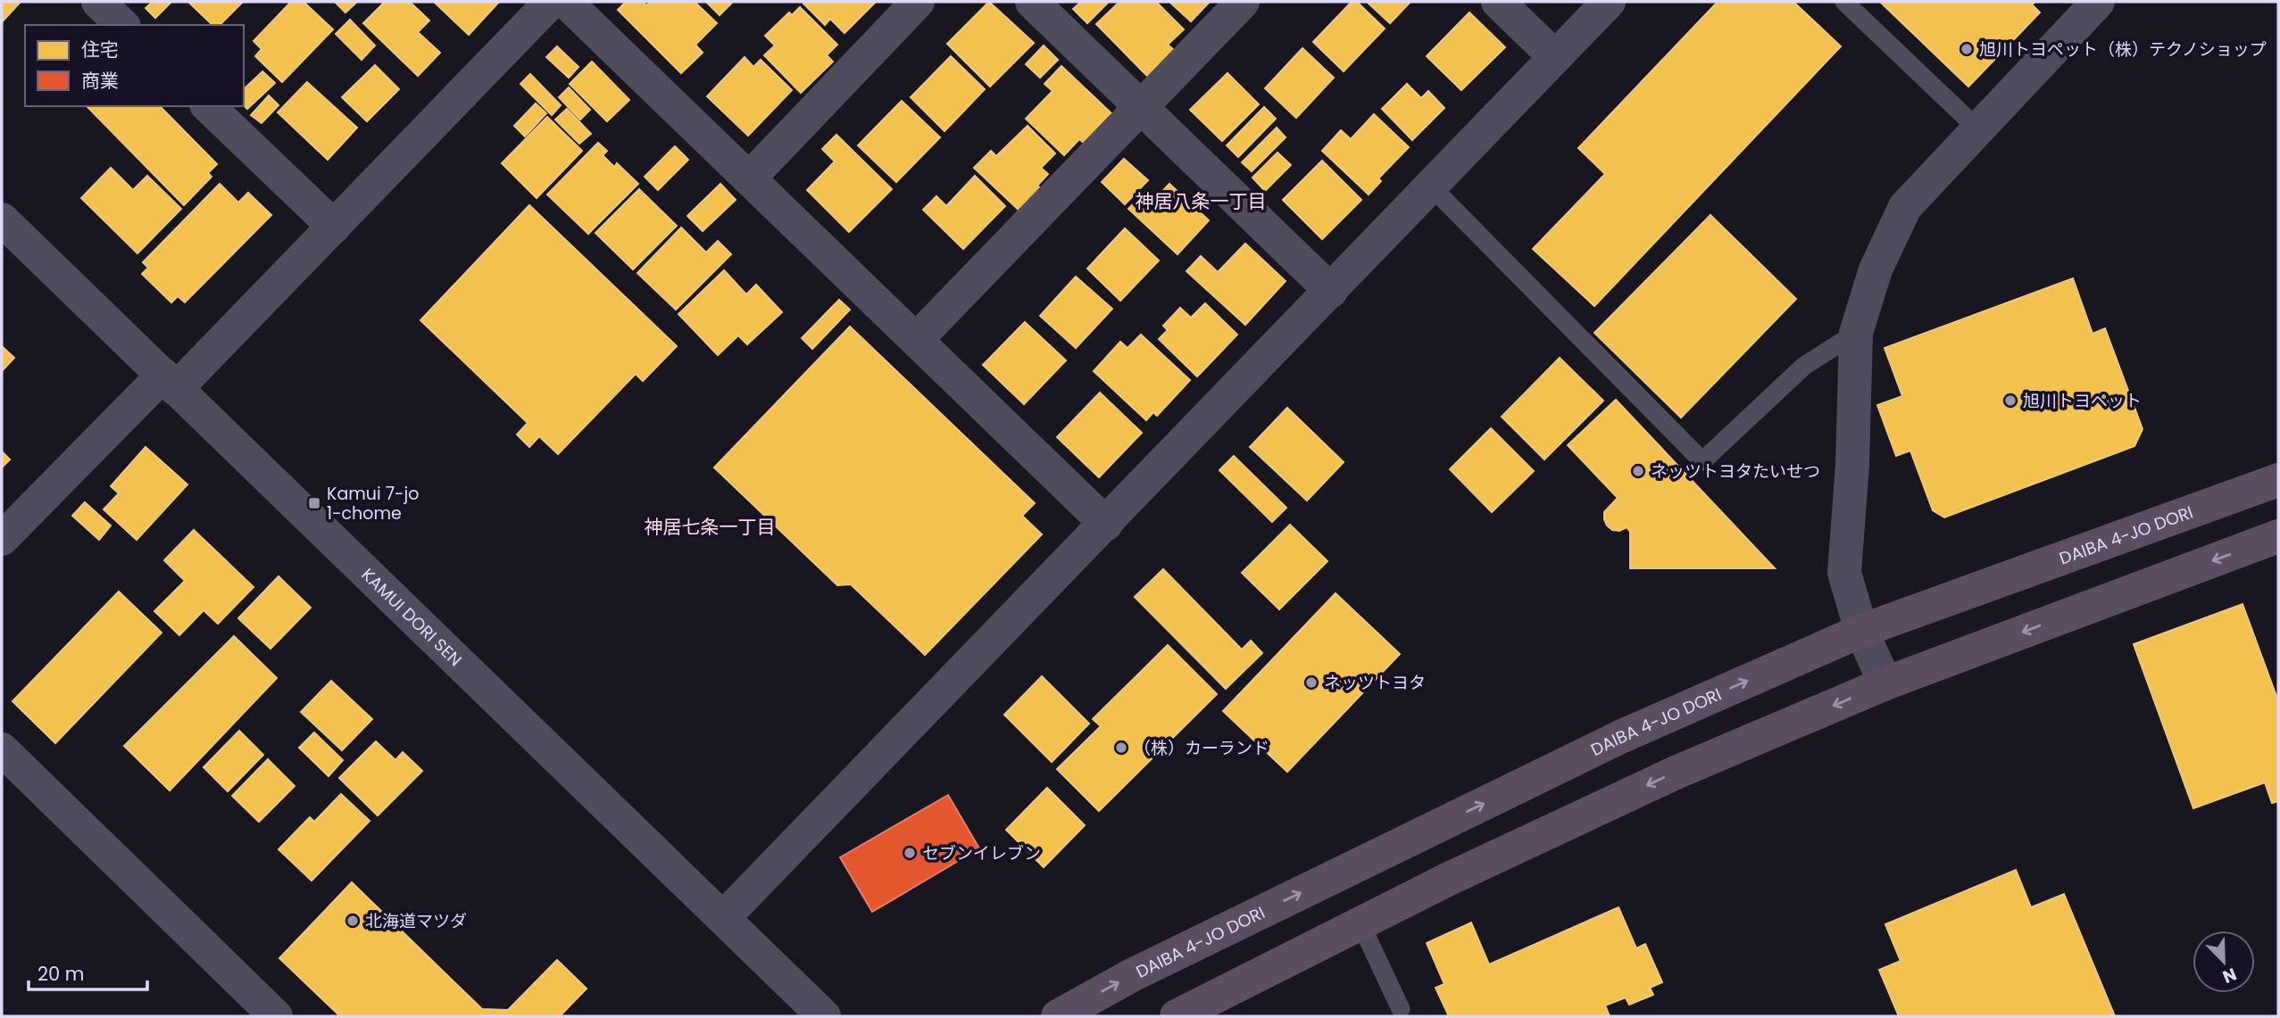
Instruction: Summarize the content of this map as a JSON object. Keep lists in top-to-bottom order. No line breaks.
{"streets":{"highway":["DAIBA 4-JO DORI"],"street":["KAMUI DORI SEN"]},"districts":["神居八条一丁目","神居七条一丁目"],"places":{"other":["旭川トヨペット（株）テクノショップ","旭川トヨペット","ネッツトヨタたいせつ","ネッツトヨタ","（株）カーランド","セブンイレブン","北海道マツダ"],"transit":["Kamui 7-jo 1-chome"]},"legend":["住宅","商業"],"scale_bar":"20 m","north":"bottom right"}
